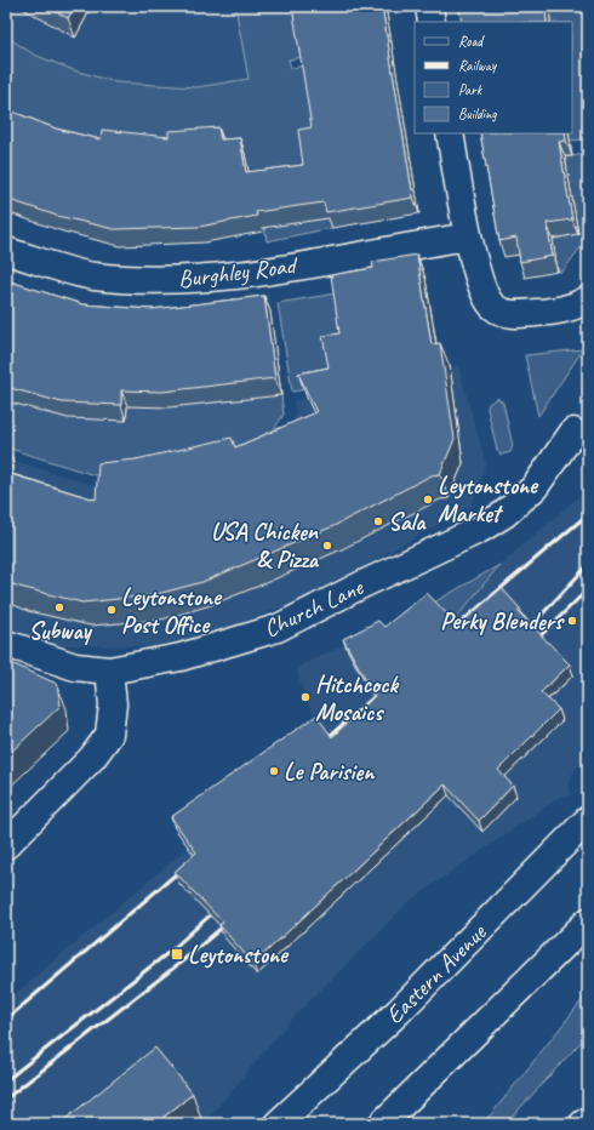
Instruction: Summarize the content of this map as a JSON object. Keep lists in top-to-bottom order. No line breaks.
{"streets":{"main road":["Burghley Road","Church Lane","Eastern Avenue"]},"places":{"other":["Leytonstone Market","Sala","USA Chicken & Pizza","Subway","Leytonstone Post Office","Perky Blenders","Hitchcock Mosaics","Le Parisien"],"transit":["Leytonstone"]},"legend":["Road","Railway","Park","Building"]}
